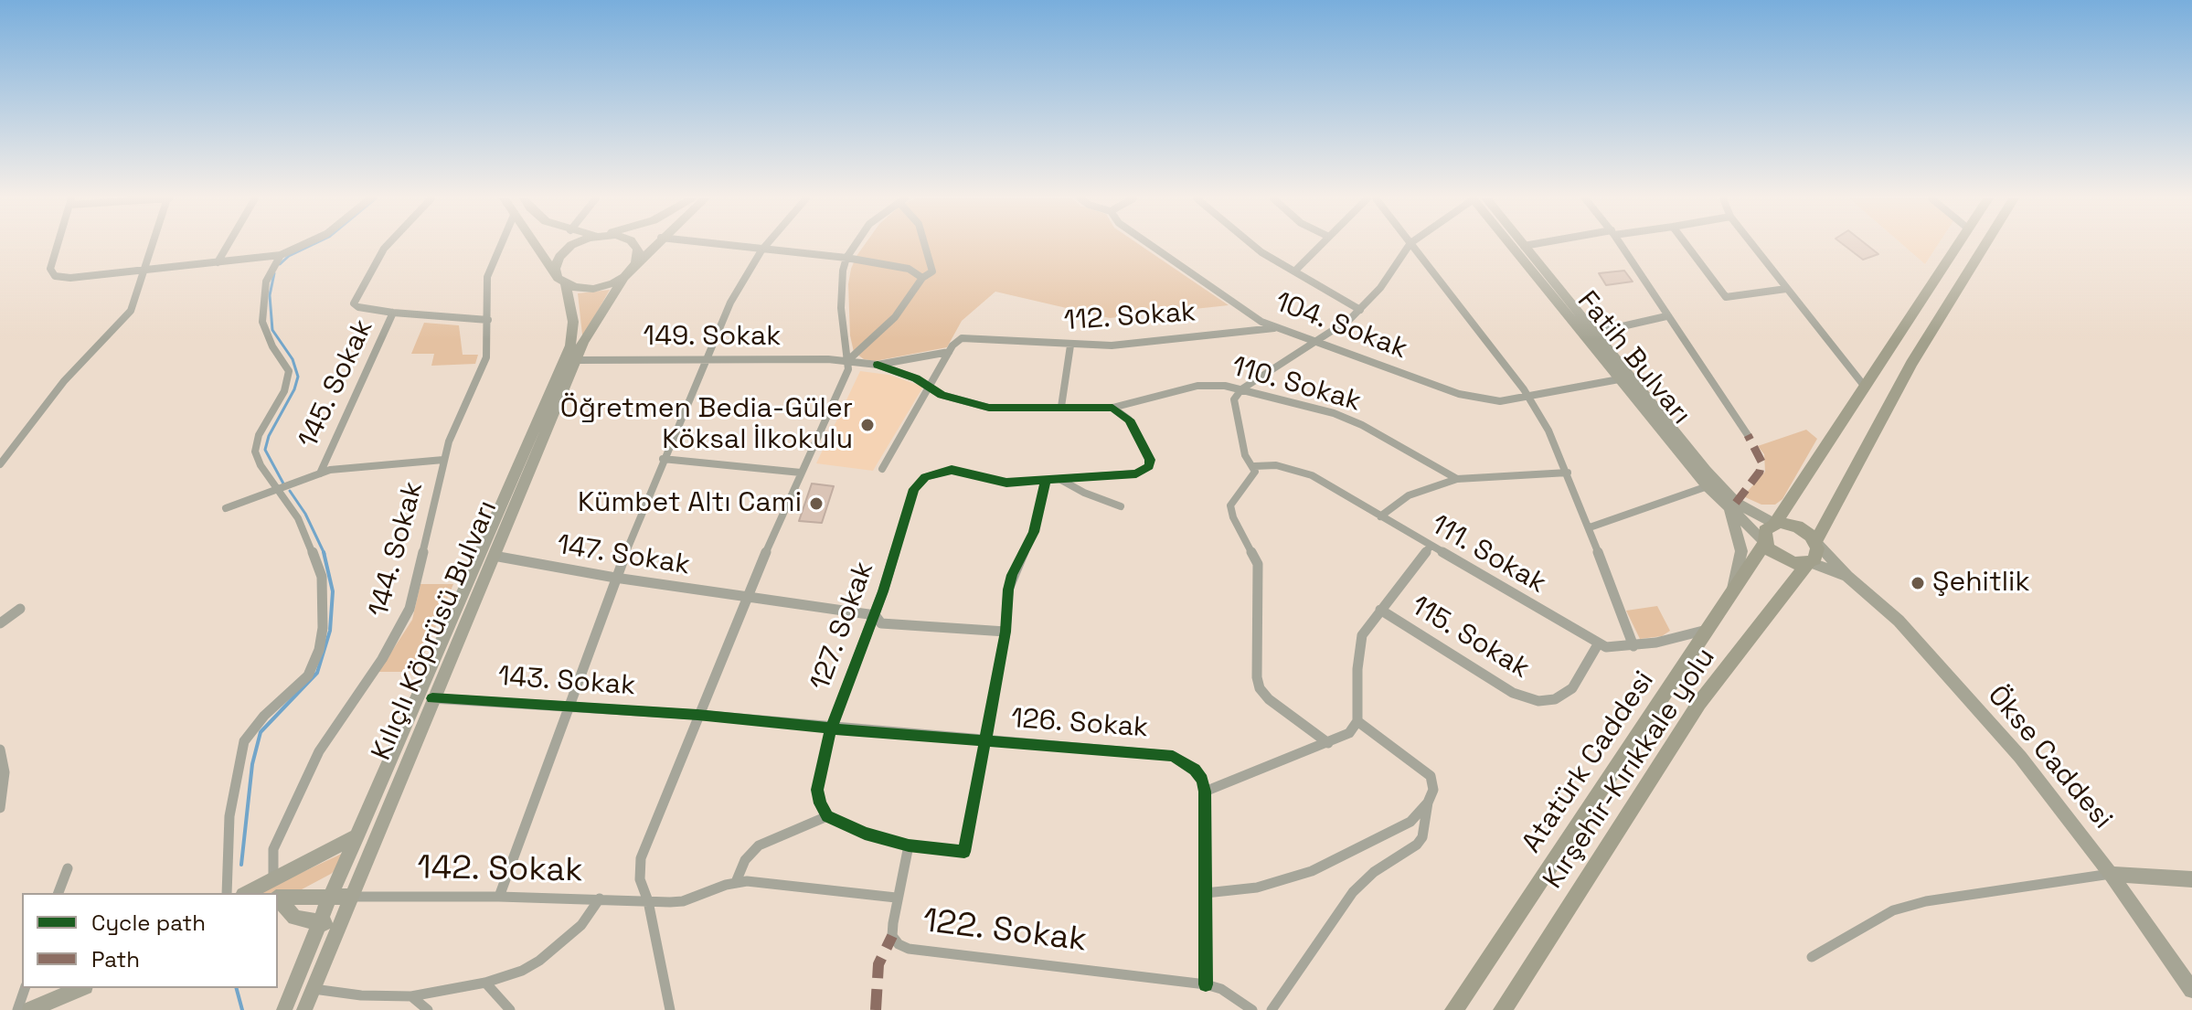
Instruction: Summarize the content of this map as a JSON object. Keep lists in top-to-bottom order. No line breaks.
{"streets":{"highway":["Atatürk Caddesi","Kırşehir-Kırıkkale yolu"],"main road":["Fatih Bulvarı","Kılıçlı Köprüsü Bulvarı","Ökse Caddesi"],"street":["112. Sokak","104. Sokak","149. Sokak","145. Sokak","110. Sokak","144. Sokak","111. Sokak","147. Sokak","127. Sokak","115. Sokak","143. Sokak","126. Sokak","142. Sokak","122. Sokak"]},"crossings":[["112. Sokak","104. Sokak"],["112. Sokak","149. Sokak"],["112. Sokak","110. Sokak"],["104. Sokak","Fatih Bulvarı"],["149. Sokak","Kılıçlı Köprüsü Bulvarı"],["Fatih Bulvarı","Ökse Caddesi"],["Fatih Bulvarı","Atatürk Caddesi"],["Fatih Bulvarı","Kırşehir-Kırıkkale yolu"],["110. Sokak","127. Sokak"],["111. Sokak","115. Sokak"],["111. Sokak","Atatürk Caddesi"],["147. Sokak","127. Sokak"],["147. Sokak","Kılıçlı Köprüsü Bulvarı"],["127. Sokak","126. Sokak"],["Kılıçlı Köprüsü Bulvarı","143. Sokak"],["Kılıçlı Köprüsü Bulvarı","142. Sokak"],["143. Sokak","126. Sokak"],["Ökse Caddesi","Atatürk Caddesi"],["Ökse Caddesi","Kırşehir-Kırıkkale yolu"],["Atatürk Caddesi","Kırşehir-Kırıkkale yolu"]],"places":["Öğretmen Bedia-Güler Köksal İlkokulu","Kümbet Altı Cami","Şehitlik"],"legend":["Cycle path","Path"]}
